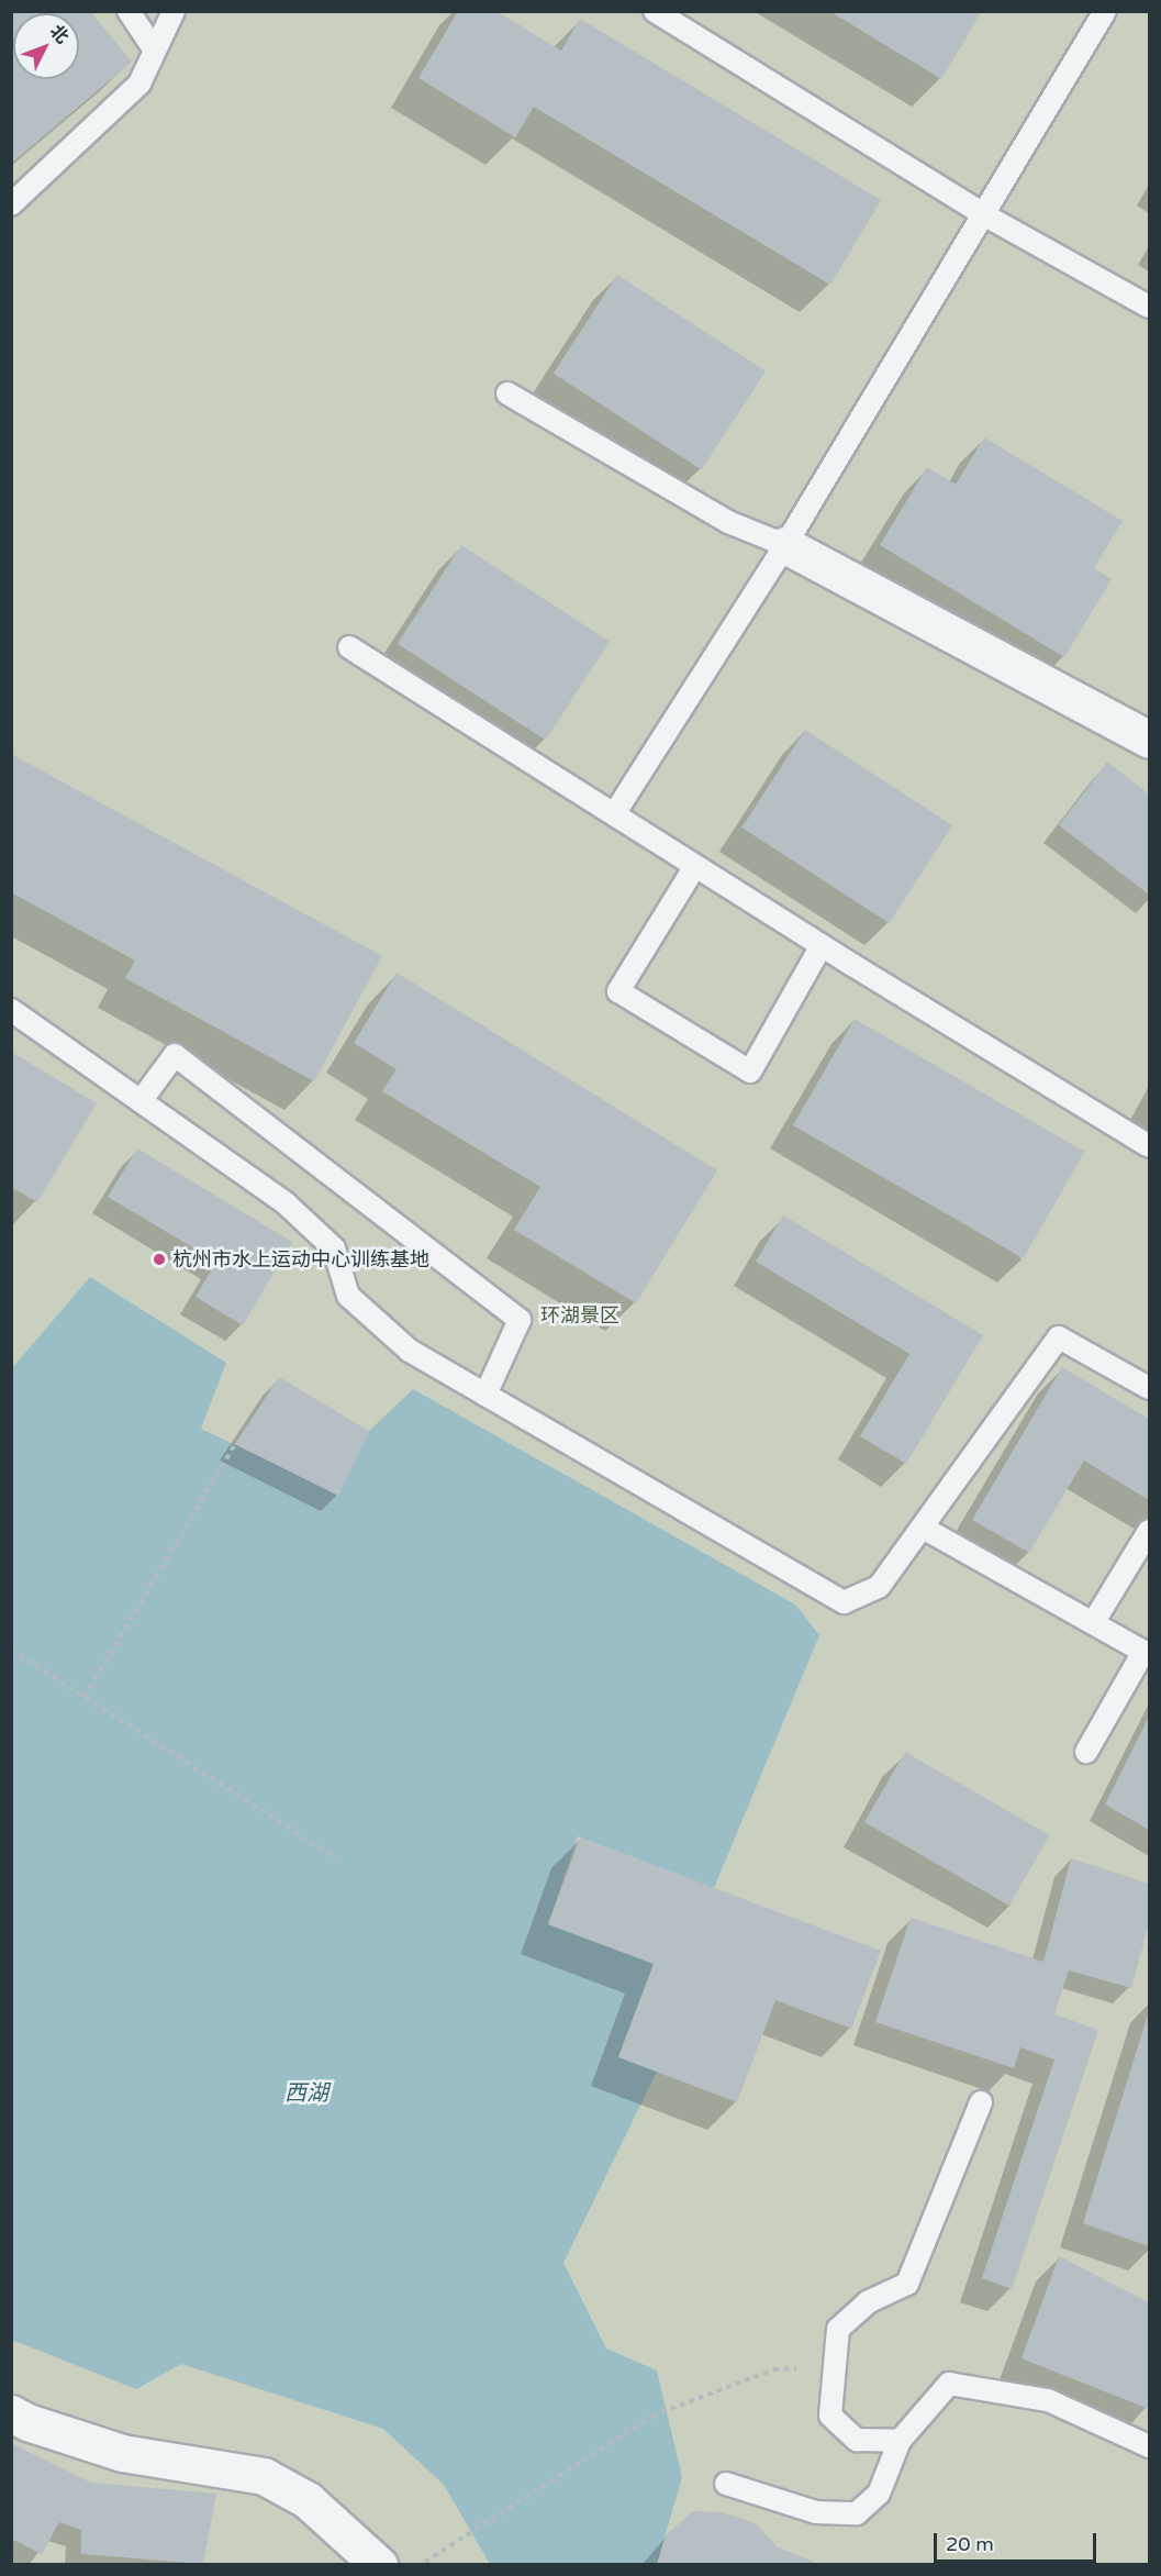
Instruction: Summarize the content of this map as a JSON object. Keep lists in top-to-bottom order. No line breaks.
{"water":["西湖"],"parks":["环湖景区"],"places":["杭州市水上运动中心训练基地"],"scale_bar":"20 m","north":"top right"}
